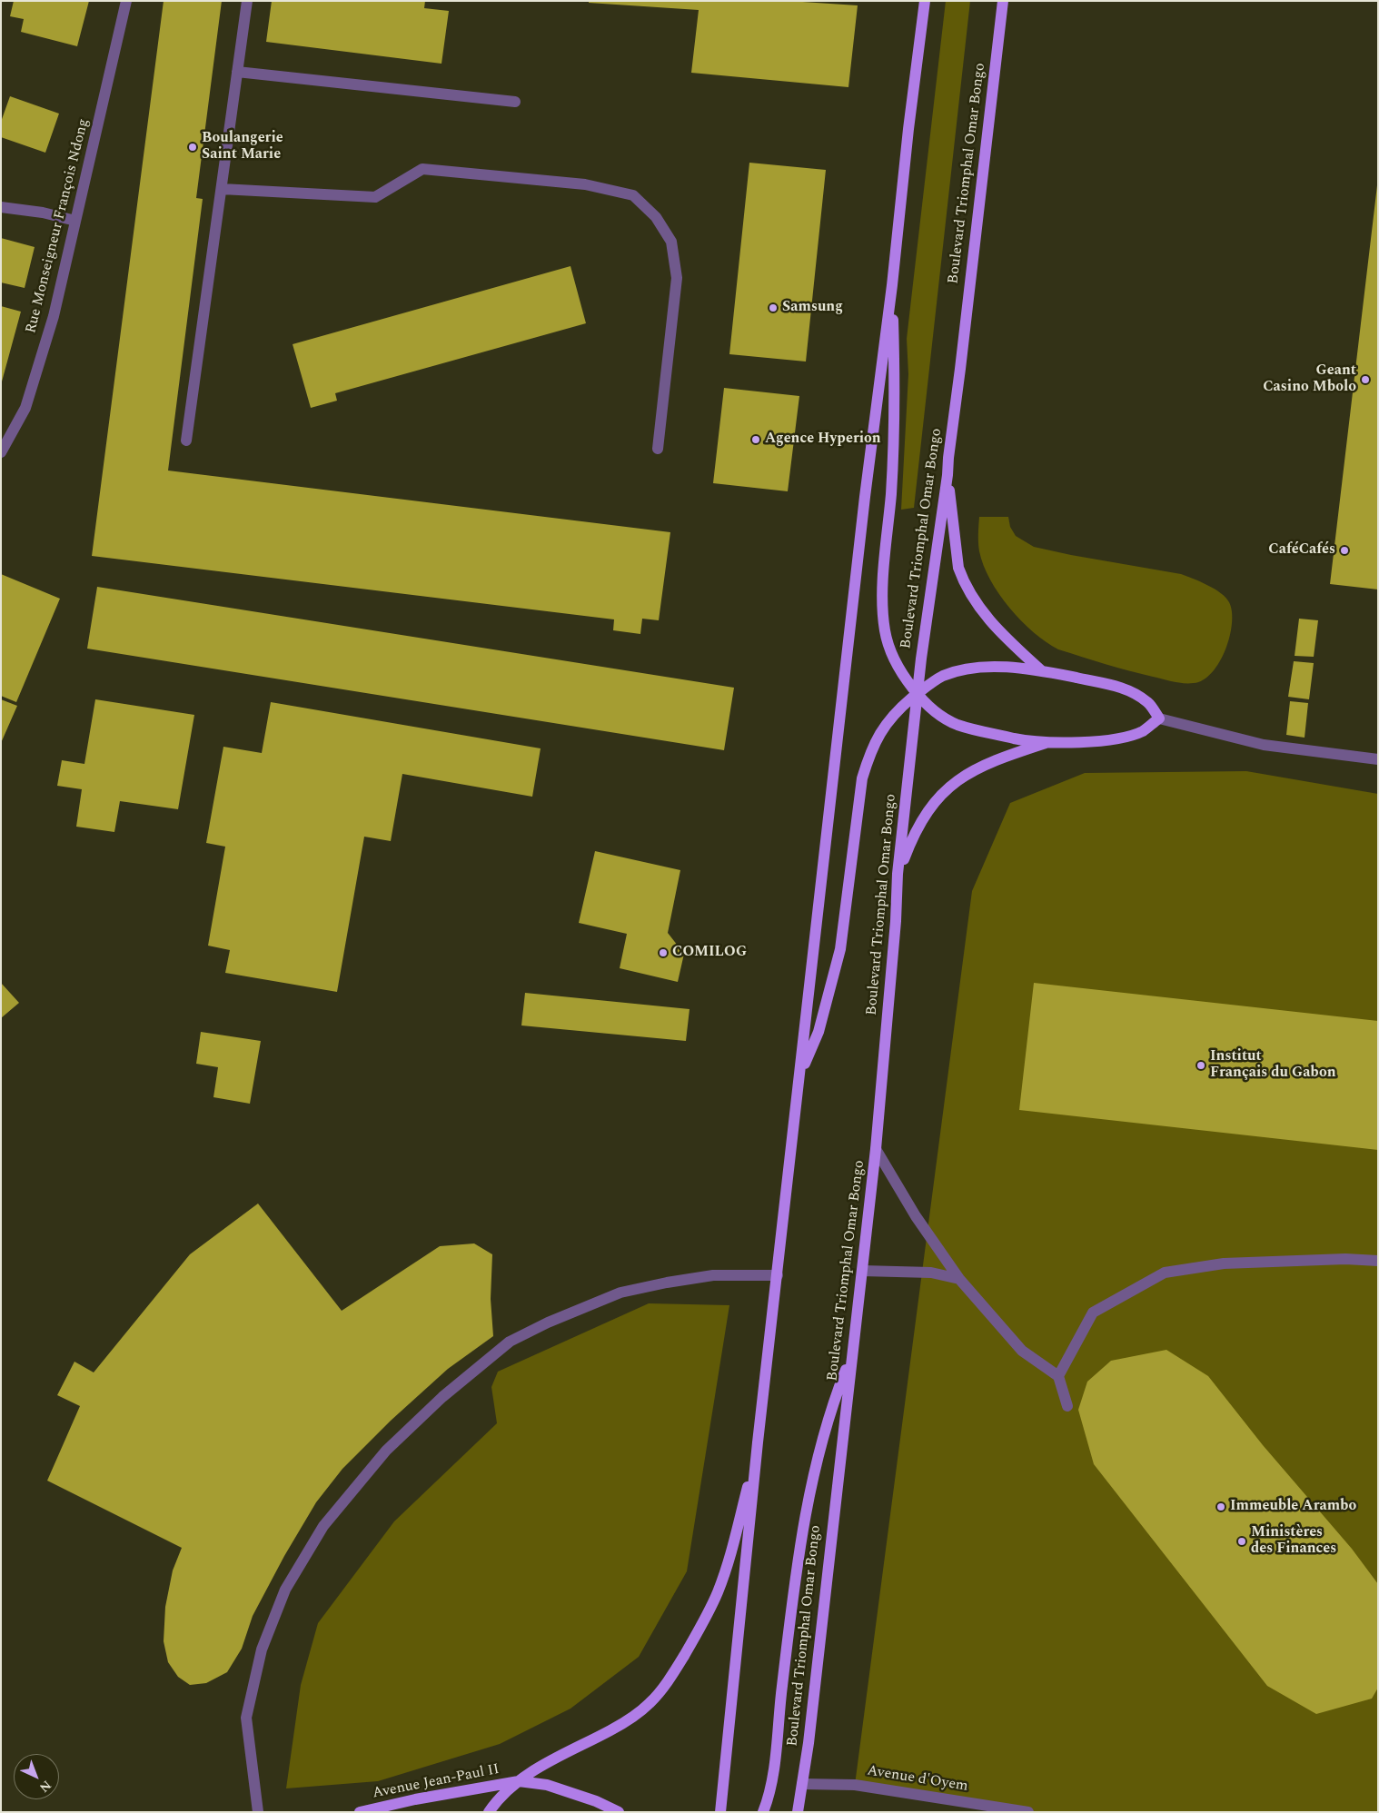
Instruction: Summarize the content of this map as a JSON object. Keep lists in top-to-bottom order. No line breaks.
{"streets":{"main road":["Boulevard Triomphal Omar Bongo","Avenue Jean-Paul II"],"street":["Rue Monseigneur François Ndong","Avenue d'Oyem"]},"crossings":[["Boulevard Triomphal Omar Bongo","Avenue d'Oyem"]],"places":["Boulangerie Saint Marie","Samsung","Geant Casino Mbolo","Agence Hyperion","CaféCafés","COMILOG","Institut Français du Gabon","Immeuble Arambo","Ministères des Finances"],"north":"bottom right"}
